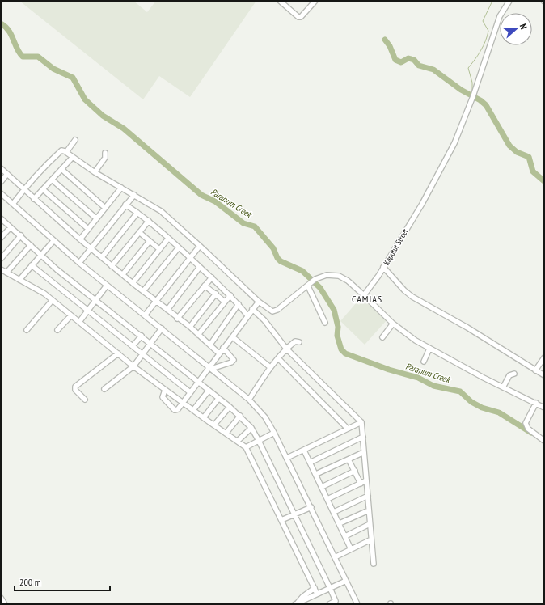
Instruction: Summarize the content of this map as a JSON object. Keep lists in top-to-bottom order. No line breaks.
{"streets":{"street":["Kaputut Street"]},"districts":["CAMIAS"],"water":["Paranum Creek"],"scale_bar":"200 m","north":"right"}
